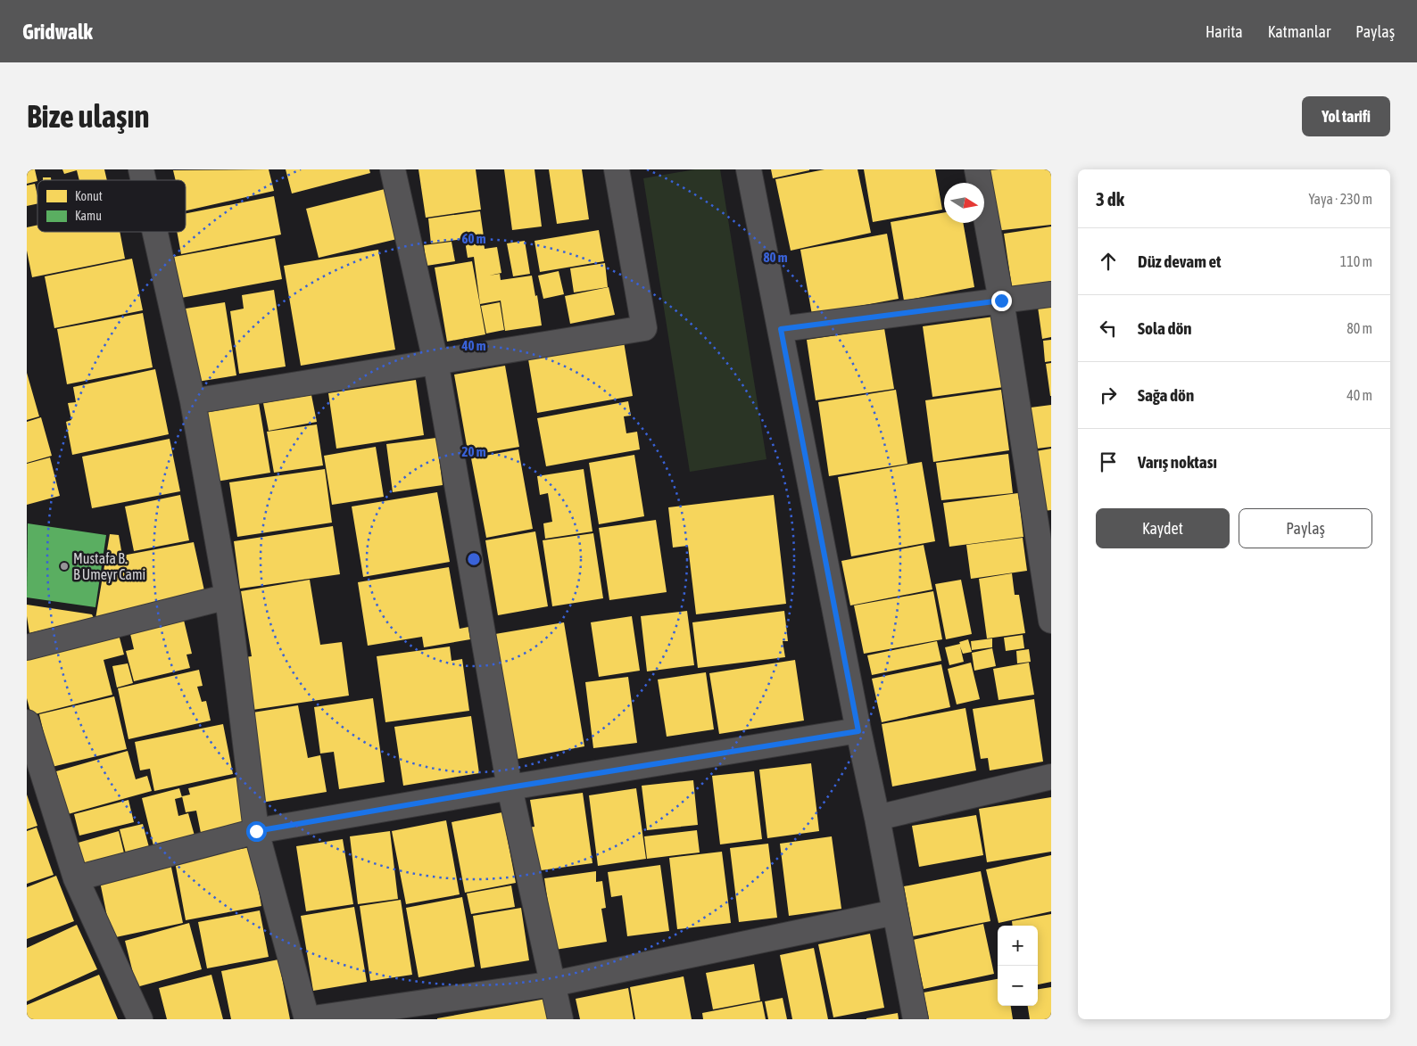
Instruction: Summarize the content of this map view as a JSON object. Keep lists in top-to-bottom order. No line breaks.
{"places":["Mustafa B. B Umeyr Cami"],"legend":["Konut","Kamu"],"north":"right","page":{"header":"Gridwalk","nav":["Harita","Katmanlar","Paylaş"],"buttons":["Yol tarifi",["Kaydet","Paylaş"]],"title":"Bize ulaşın","heading":["3 dk","Yaya · 230 m"],"list":[["Düz devam et","110 m"],["Sola dön","80 m"],["Sağa dön","40 m"],"Varış noktası"],"map_buttons":["+","−"]},"rings":["60 m","80 m","40 m","20 m"]}
